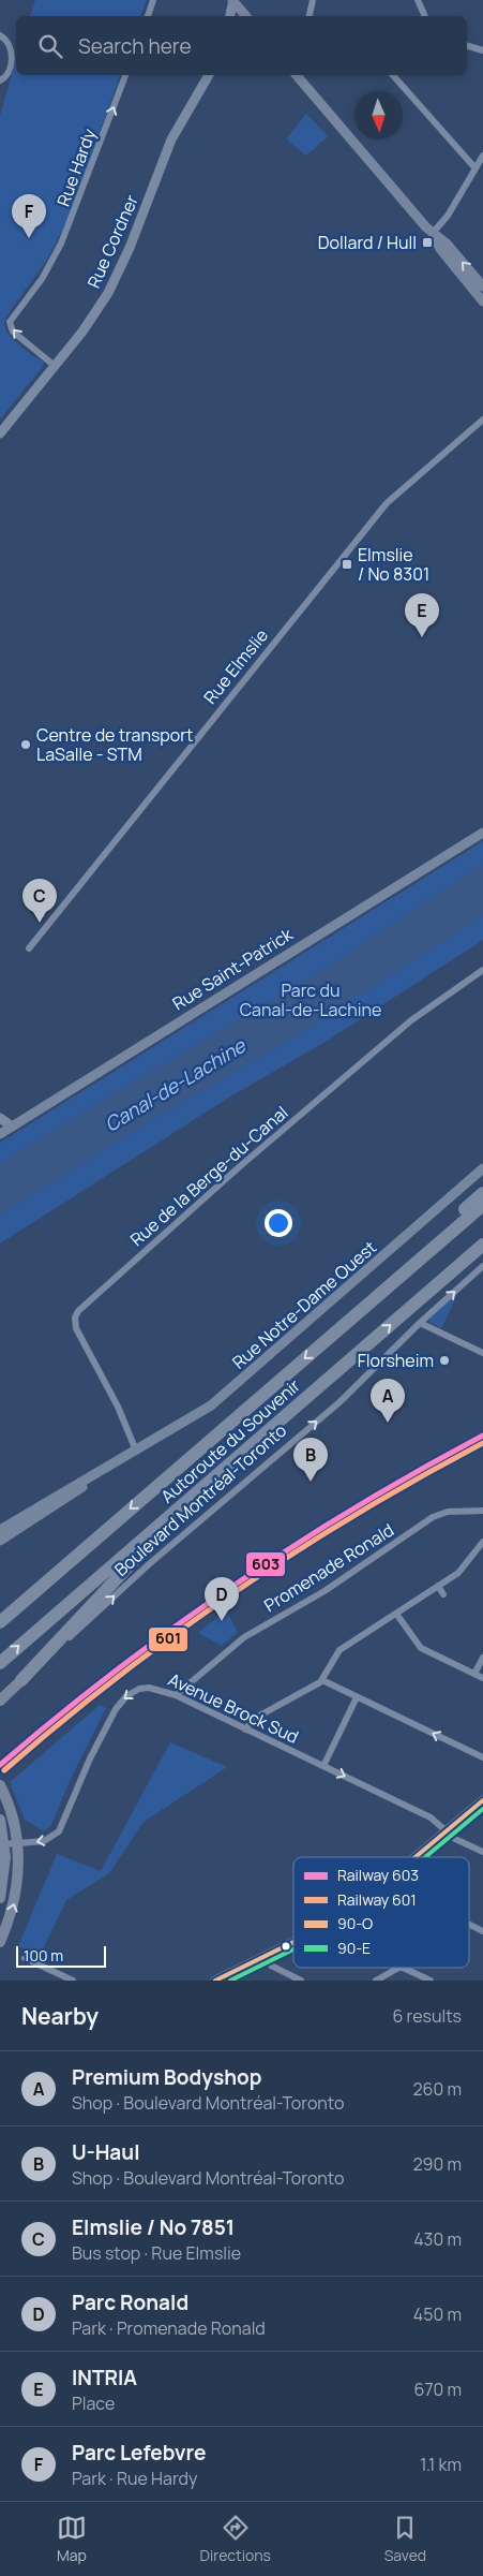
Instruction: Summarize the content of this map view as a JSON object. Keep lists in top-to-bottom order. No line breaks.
{"streets":{"highway":["Autoroute du Souvenir"],"main road":["Rue Saint-Patrick","Rue Notre-Dame Ouest","Boulevard Montréal-Toronto"],"street":["Rue Hardy","Rue Cordner","Rue Elmslie","Rue de la Berge-du-Canal","Promenade Ronald","Avenue Brock Sud"]},"crossings":[["Rue Hardy","Rue Cordner"],["Rue de la Berge-du-Canal","Rue Notre-Dame Ouest"],["Promenade Ronald","Avenue Brock Sud"]],"one_way":["Rue Hardy","Boulevard Montréal-Toronto"],"water":["Canal-de-Lachine"],"parks":["Parc du Canal-de-Lachine"],"places":{"transit":["Dollard / Hull","Elmslie / No 8301"],"other":["Centre de transport LaSalle - STM","Florsheim"]},"lines":["rail line 603","rail line 601","transit line 90-O","transit line 90-E"],"legend":["Railway 603","Railway 601","90-O","90-E"],"scale_bar":"100 m","north":"bottom","page":{"search":"Search here","pins":["F","E","C","A","B","D"],"scale":"100 m","heading":["Nearby","6 results"],"list":[{"mark":"A","name":"Premium Bodyshop","note":"Shop · Boulevard Montréal-Toronto","value":"260 m"},{"mark":"B","name":"U-Haul","note":"Shop · Boulevard Montréal-Toronto","value":"290 m"},{"mark":"C","name":"Elmslie / No 7851","note":"Bus stop · Rue Elmslie","value":"430 m"},{"mark":"D","name":"Parc Ronald","note":"Park · Promenade Ronald","value":"450 m"},{"mark":"E","name":"INTRIA","note":"Place","value":"670 m"},{"mark":"F","name":"Parc Lefebvre","note":"Park · Rue Hardy","value":"1.1 km"}],"nav":["Map","Directions","Saved"]}}
